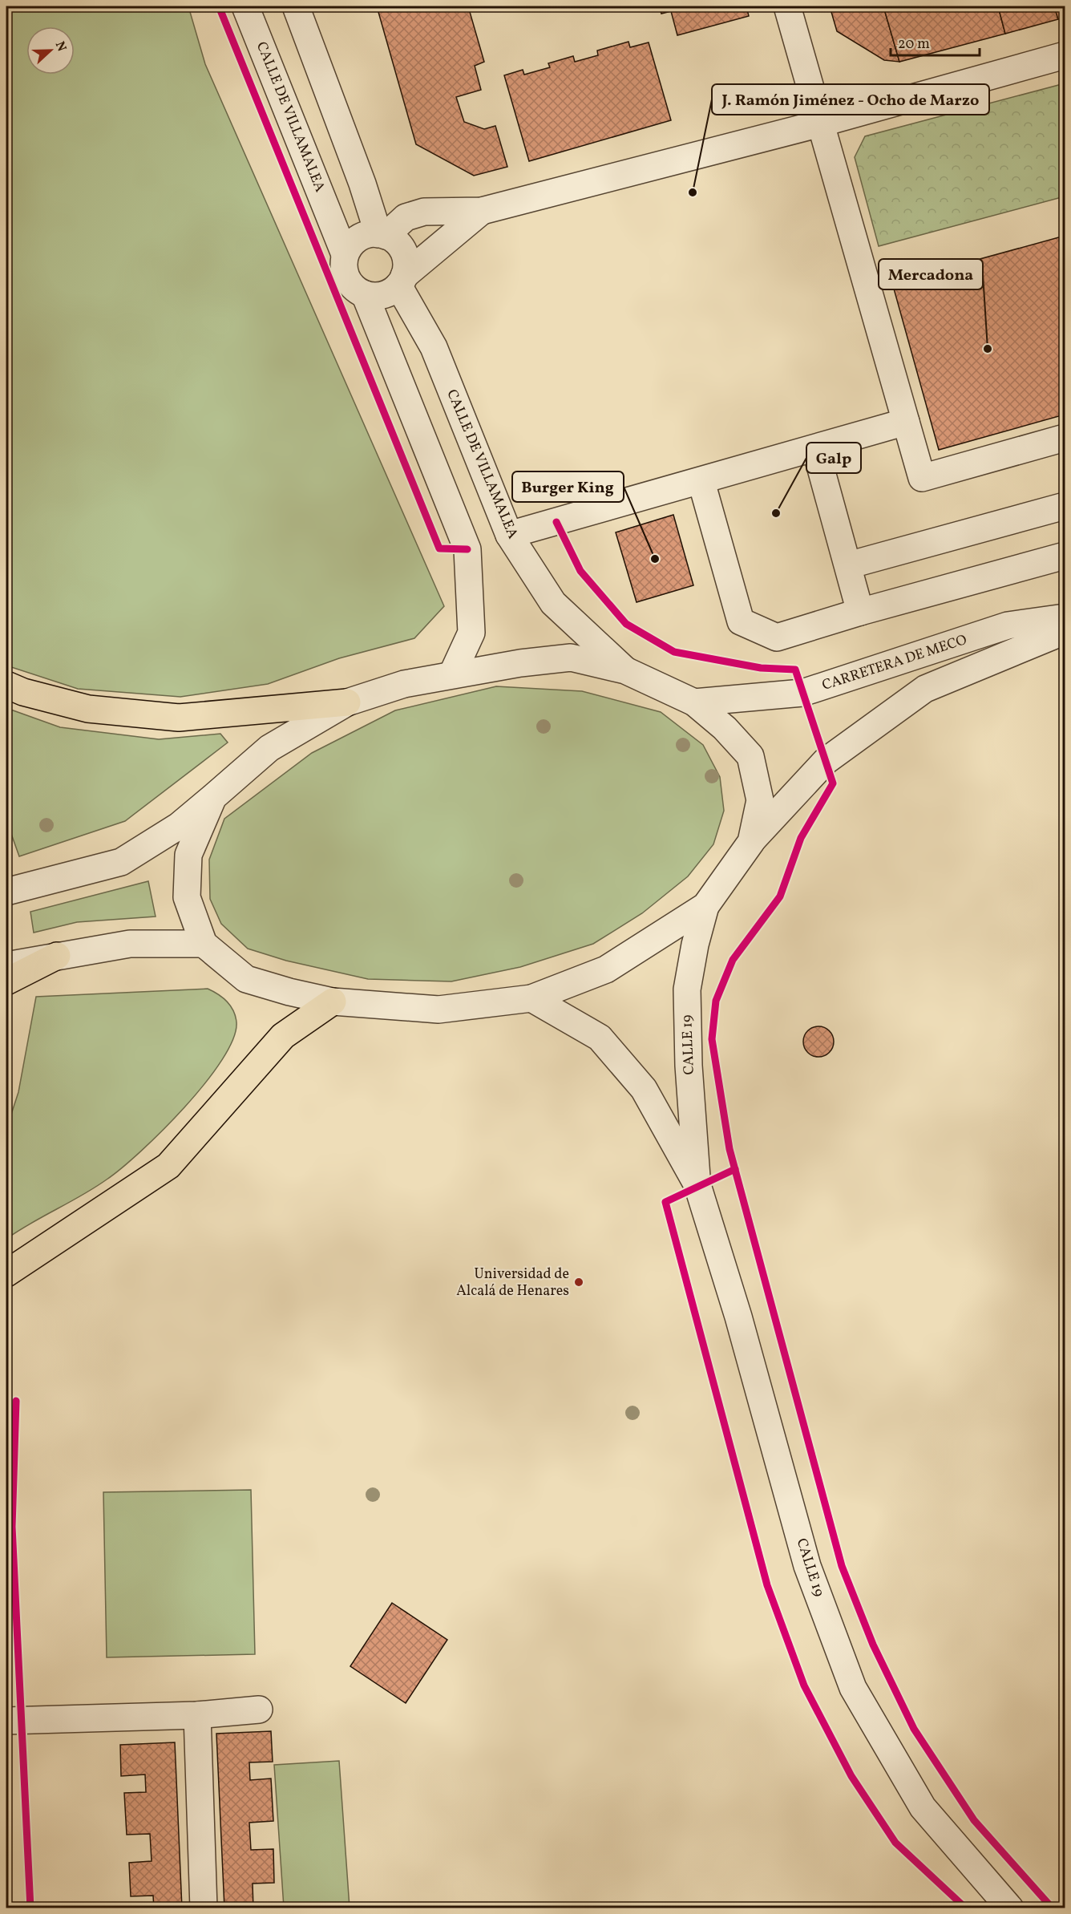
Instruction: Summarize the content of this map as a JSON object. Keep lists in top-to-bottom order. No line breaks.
{"streets":{"street":["CALLE DE VILLAMALEA","CARRETERA DE MECO","CALLE 19"]},"crossings":[["CARRETERA DE MECO","CALLE 19"]],"places":["J. Ramón Jiménez - Ocho de Marzo","Mercadona","Galp","Burger King","Universidad de Alcalá de Henares"],"scale_bar":"20 m","north":"right"}
